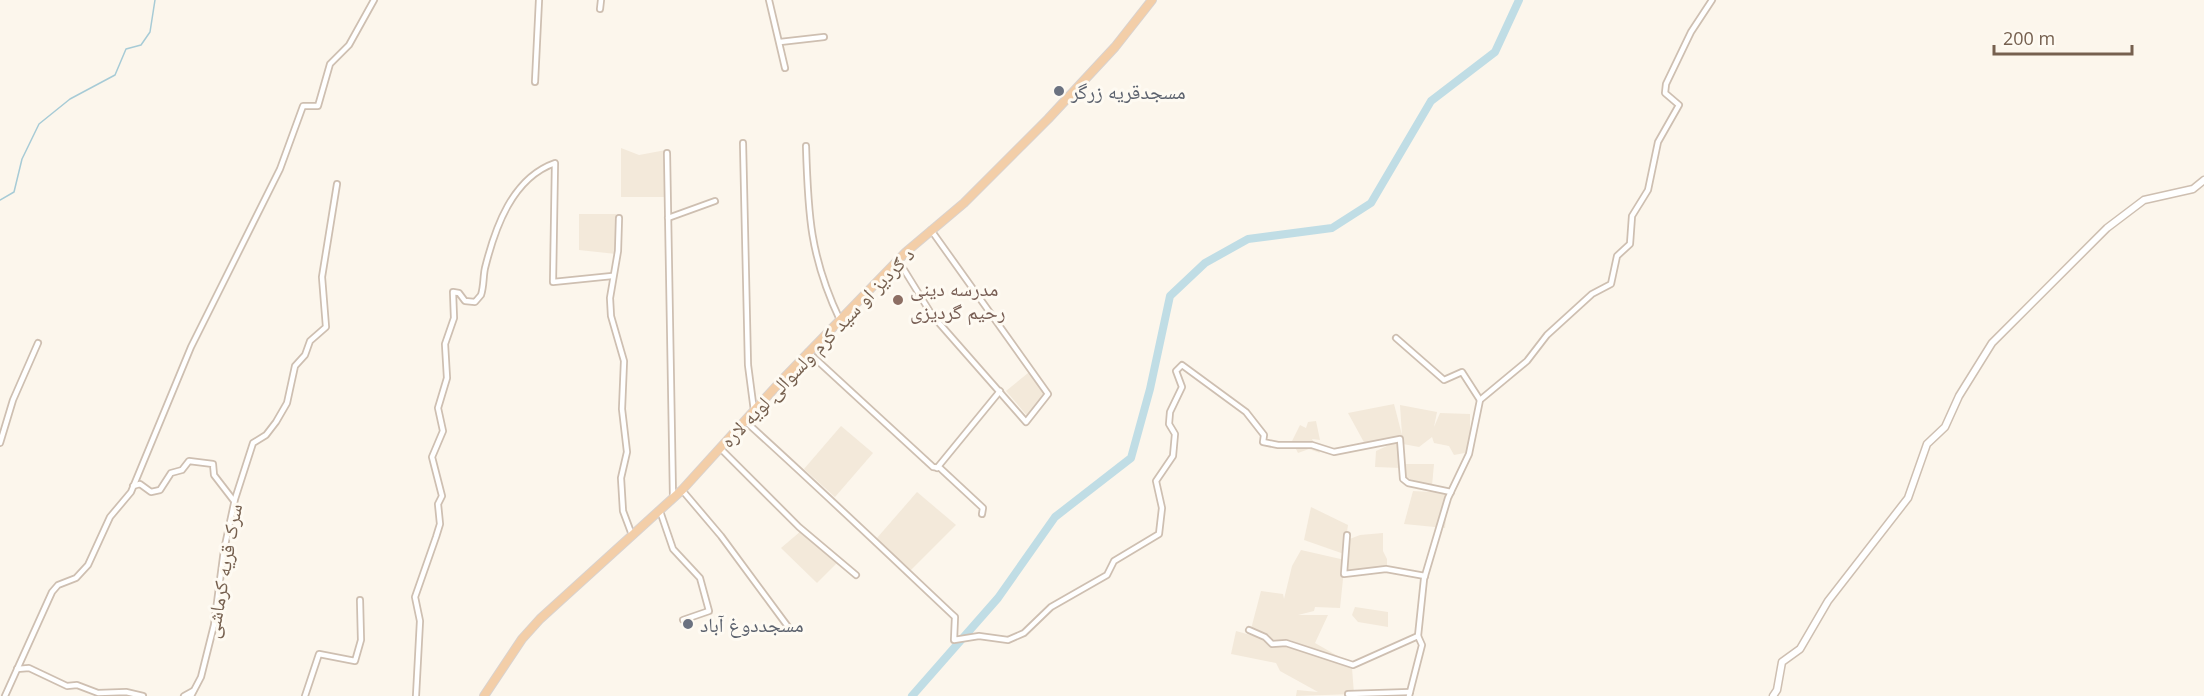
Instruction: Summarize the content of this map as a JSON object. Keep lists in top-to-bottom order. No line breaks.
{"streets":{"highway":["د ګردیز او سید کرم ولسوالۍ لویه لاره"],"street":["سرک قریه کرماشی"]},"places":["مسجدقریه زرگر","مدرسه دینی رحیم گردیزی","مسجددوغ آباد"],"scale_bar":"200 m"}
